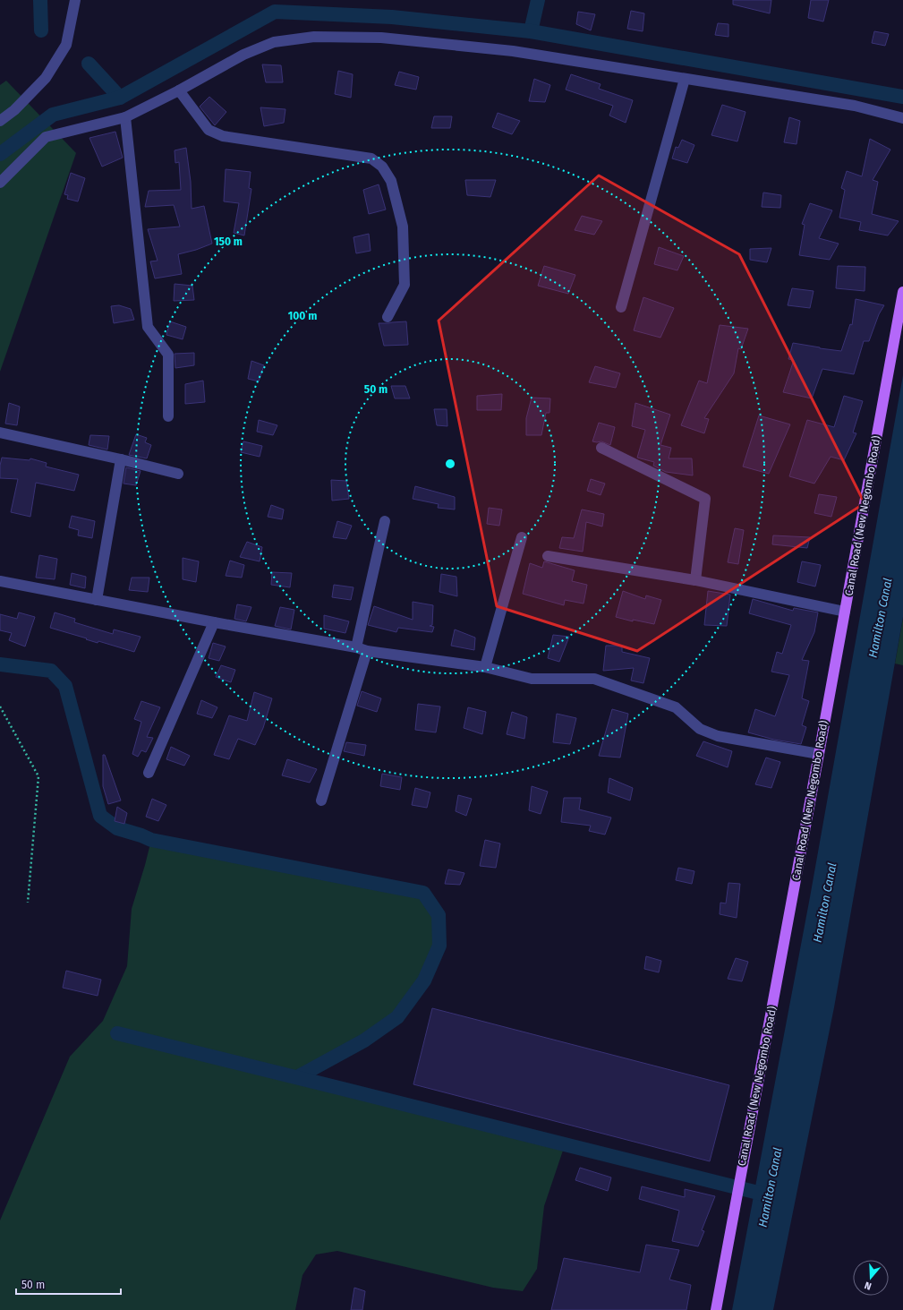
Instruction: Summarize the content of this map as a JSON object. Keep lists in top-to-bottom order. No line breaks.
{"streets":{"main road":["Canal Road (New Negombo Road)"]},"water":["Hamilton Canal"],"scale_bar":"50 m","north":"bottom","rings":["150 m","100 m","50 m"]}
